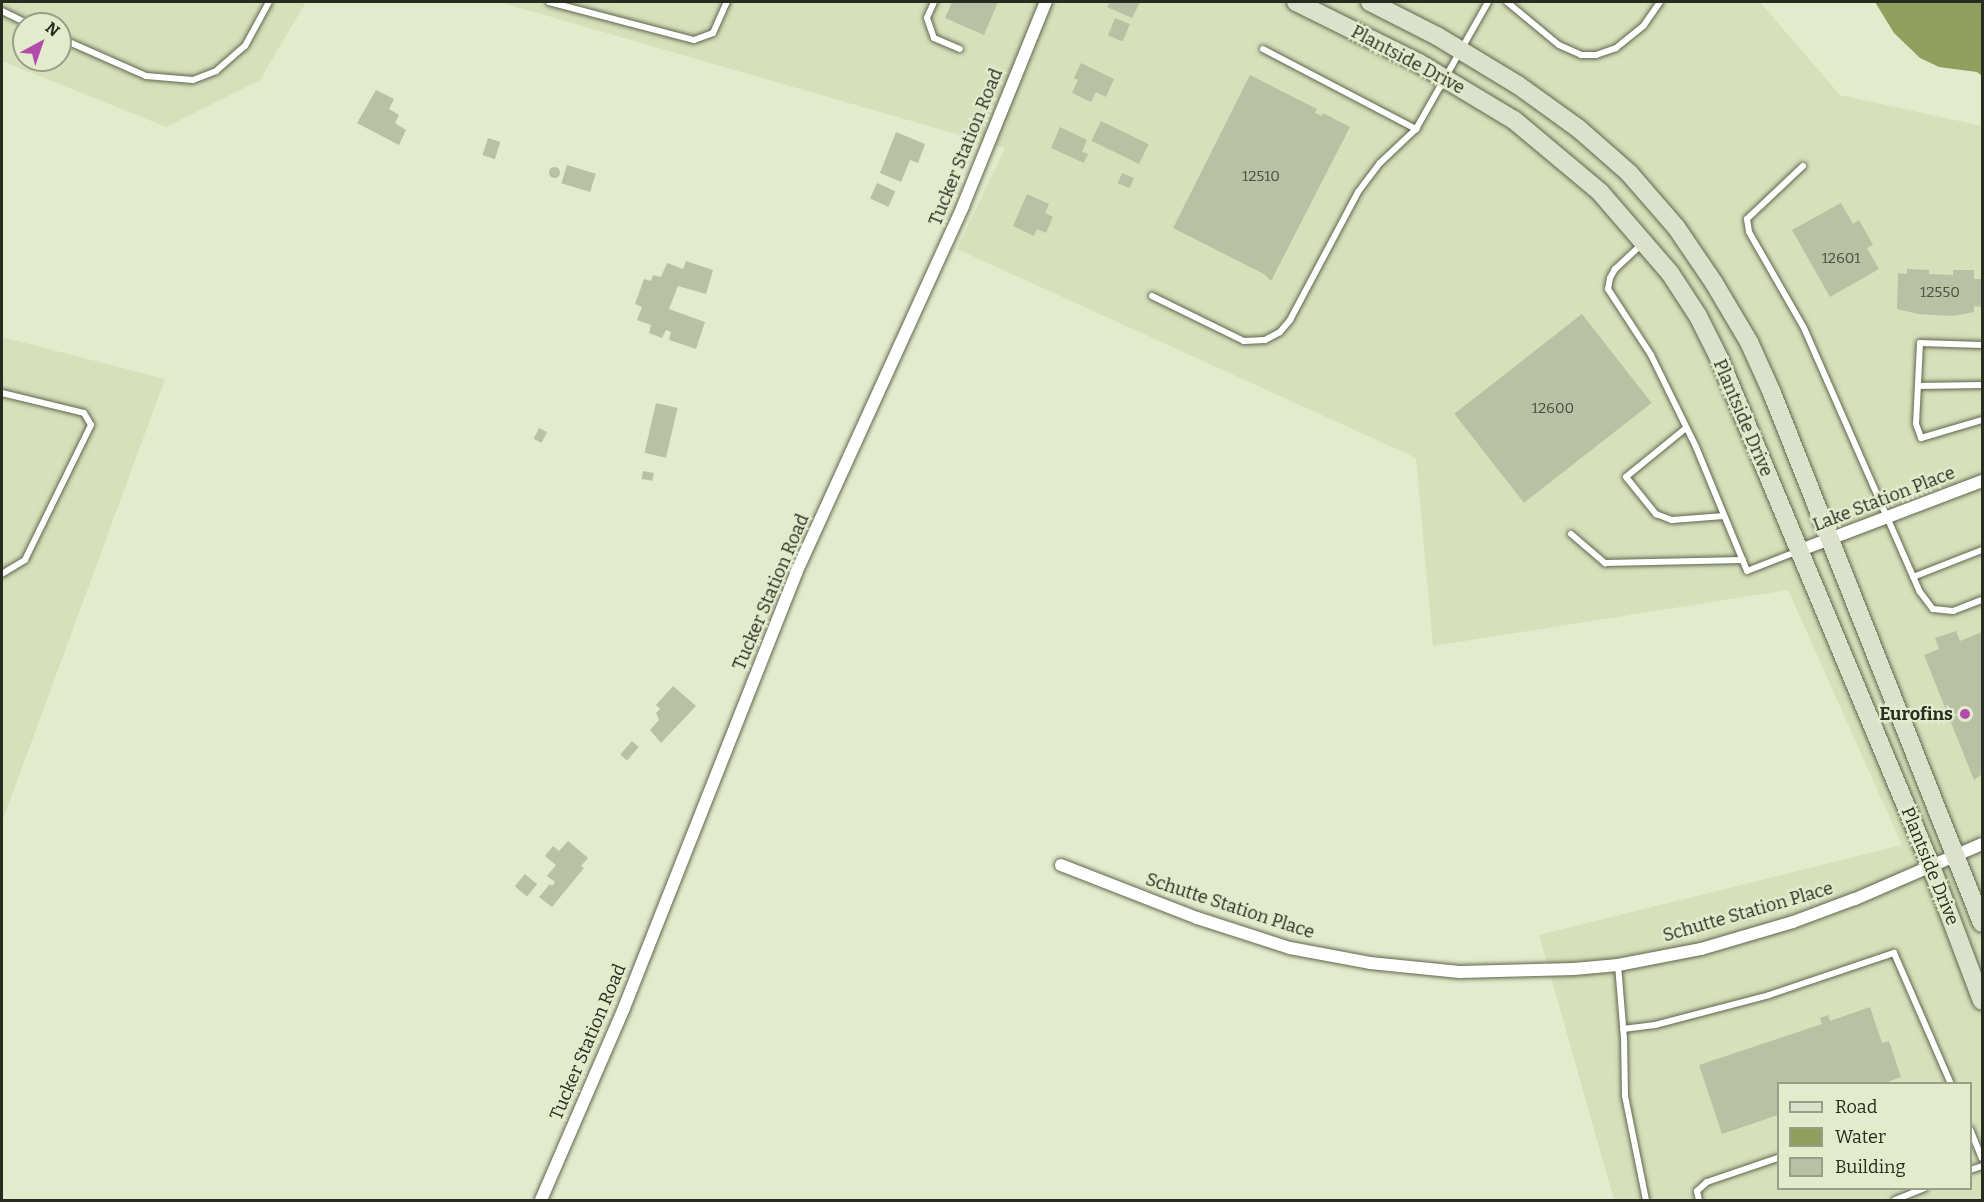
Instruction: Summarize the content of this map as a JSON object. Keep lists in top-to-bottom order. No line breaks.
{"streets":{"street":["Plantside Drive","Tucker Station Road","Lake Station Place","Schutte Station Place"]},"crossings":[["Plantside Drive","Lake Station Place"],["Plantside Drive","Schutte Station Place"]],"places":["Eurofins"],"house_numbers":["12510","12601","12550","12600"],"legend":["Road","Water","Building"],"north":"top right"}
